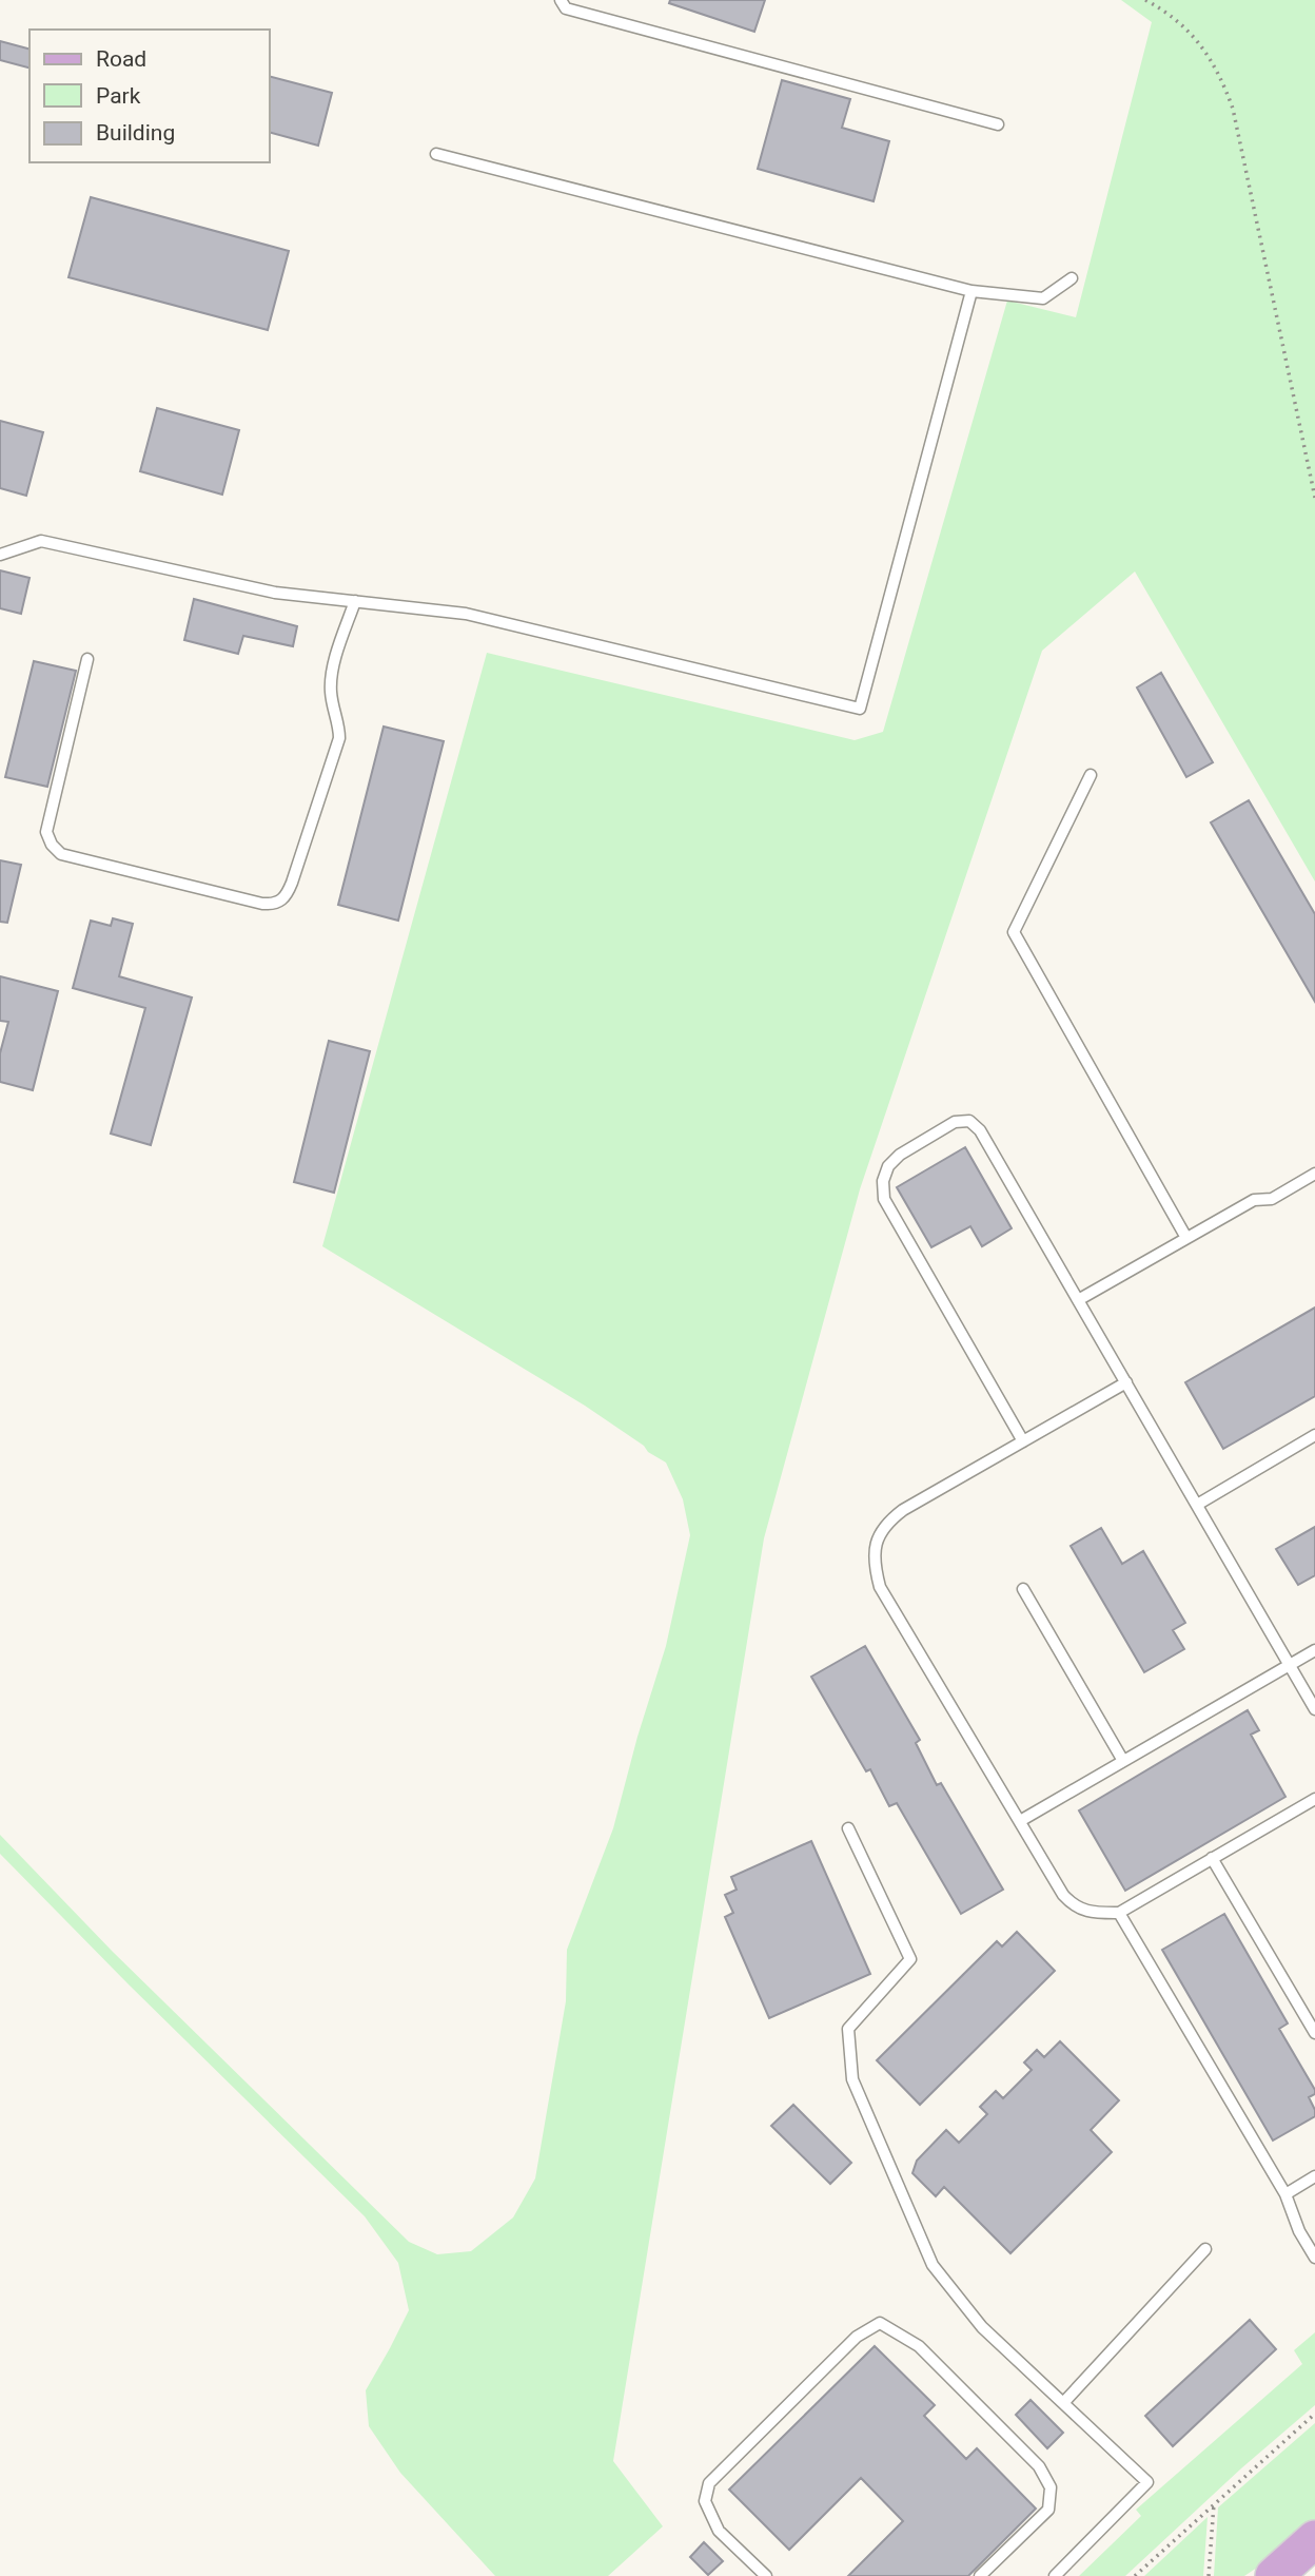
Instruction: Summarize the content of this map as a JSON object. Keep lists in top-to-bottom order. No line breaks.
{"legend":["Road","Park","Building"]}
